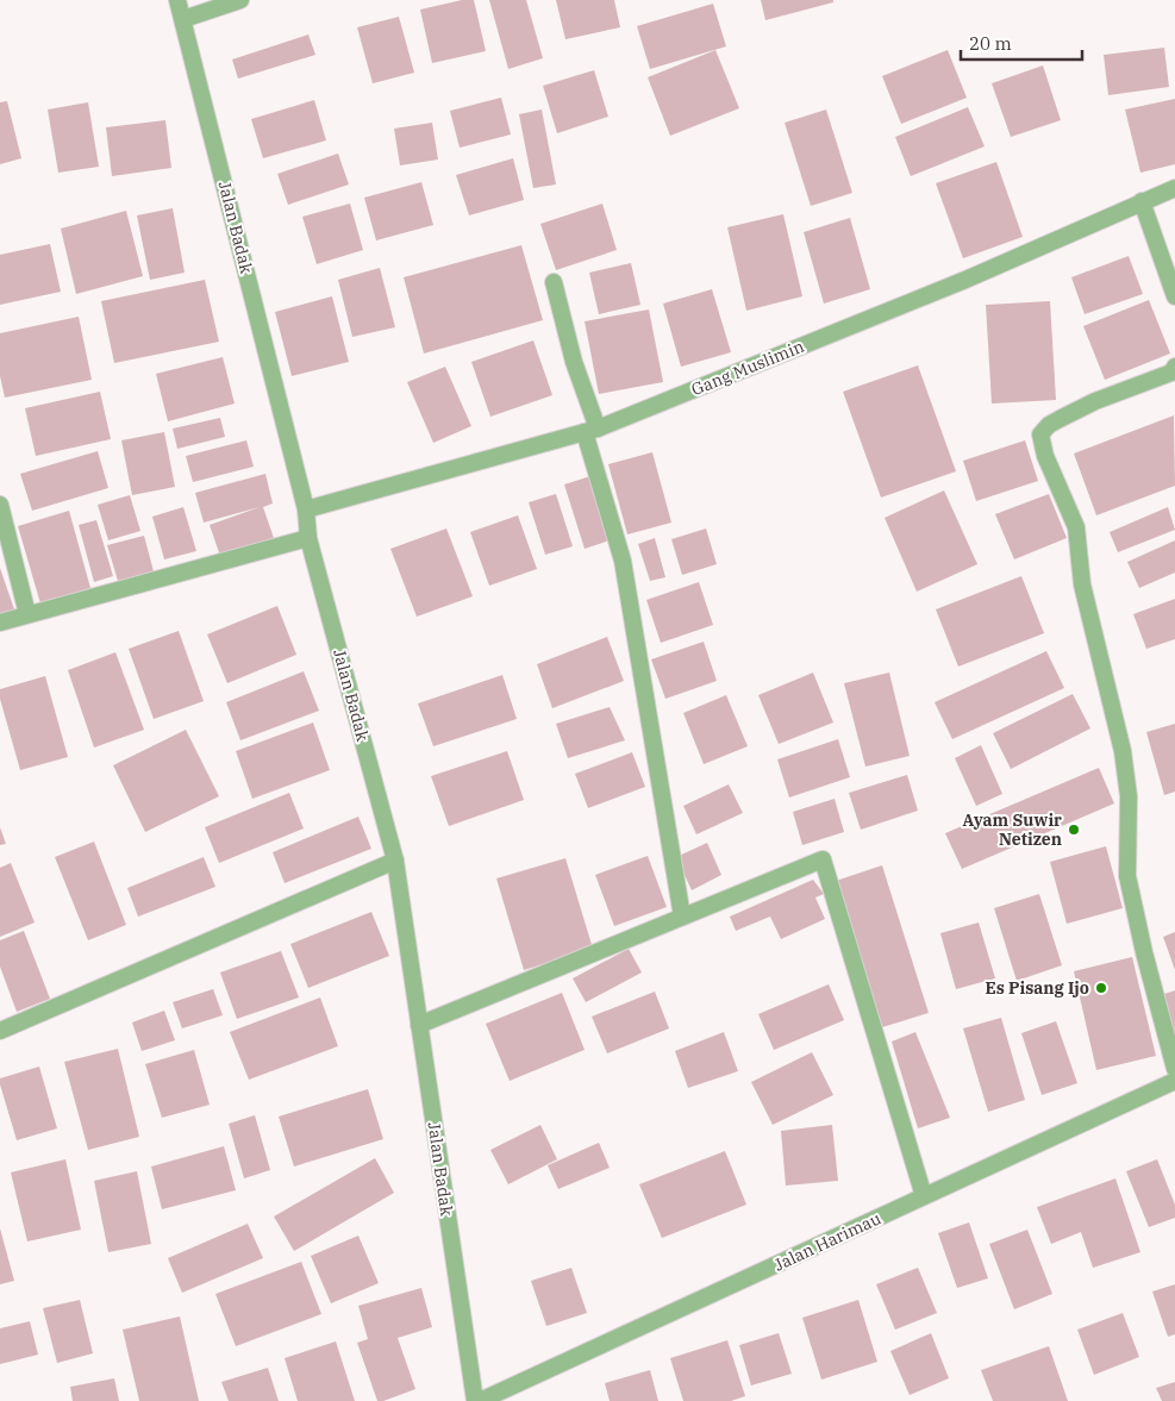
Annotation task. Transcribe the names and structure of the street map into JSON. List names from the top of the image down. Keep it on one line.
{"streets":{"street":["Jalan Badak","Gang Muslimin","Jalan Harimau"]},"crossings":[["Jalan Badak","Gang Muslimin"]],"places":["Ayam Suwir Netizen","Es Pisang Ijo"],"scale_bar":"20 m"}
